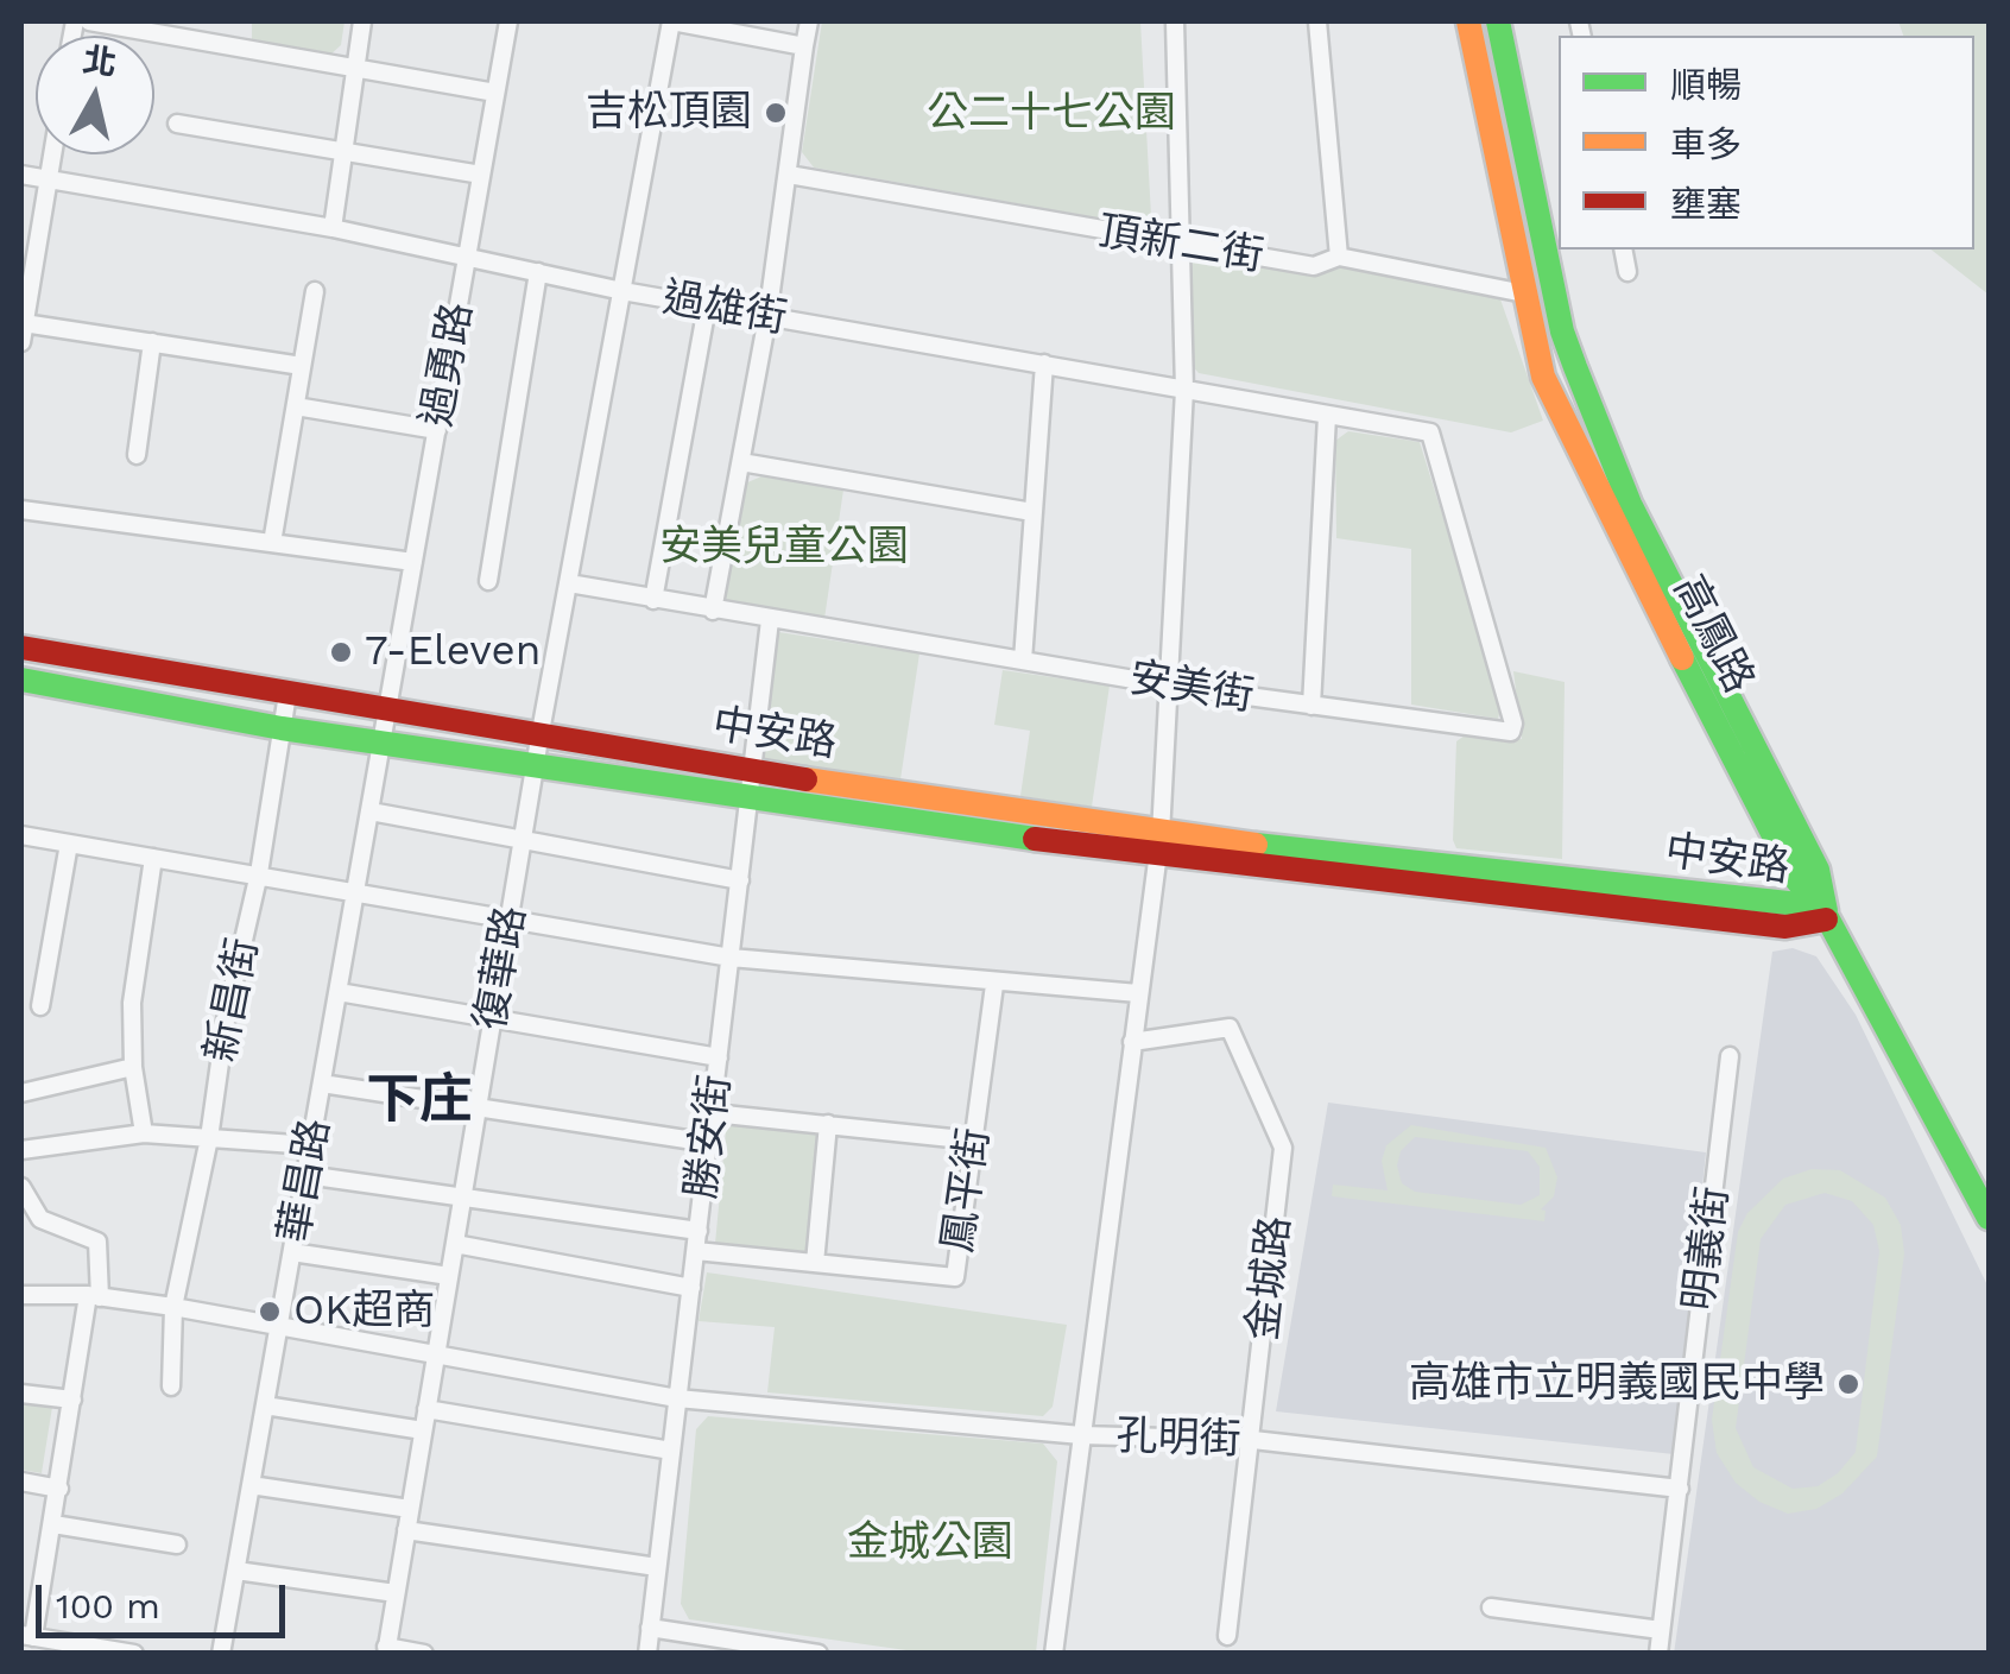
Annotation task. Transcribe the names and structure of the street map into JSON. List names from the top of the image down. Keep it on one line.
{"streets":{"street":["頂新二街","過雄街","過勇路","高鳳路","安美街","中安路","復華路","新昌街","勝安街","華昌路","鳳平街","明義街","金城路","孔明街"]},"crossings":[["頂新二街","高鳳路"],["過雄街","過勇路"],["過雄街","安美街"],["過雄街","復華路"],["過勇路","中安路"],["過勇路","華昌路"],["高鳳路","中安路"],["安美街","復華路"],["安美街","勝安街"],["中安路","復華路"],["中安路","新昌街"],["中安路","勝安街"],["中安路","華昌路"],["復華路","孔明街"],["勝安街","鳳平街"],["勝安街","孔明街"],["華昌路","孔明街"],["明義街","孔明街"],["金城路","孔明街"]],"districts":["下庄"],"parks":["公二十七公園","安美兒童公園","金城公園"],"places":["吉松頂園","7-Eleven","OK超商","高雄市立明義國民中學"],"legend":["順暢","車多","壅塞"],"scale_bar":"100 m","north":"top"}
